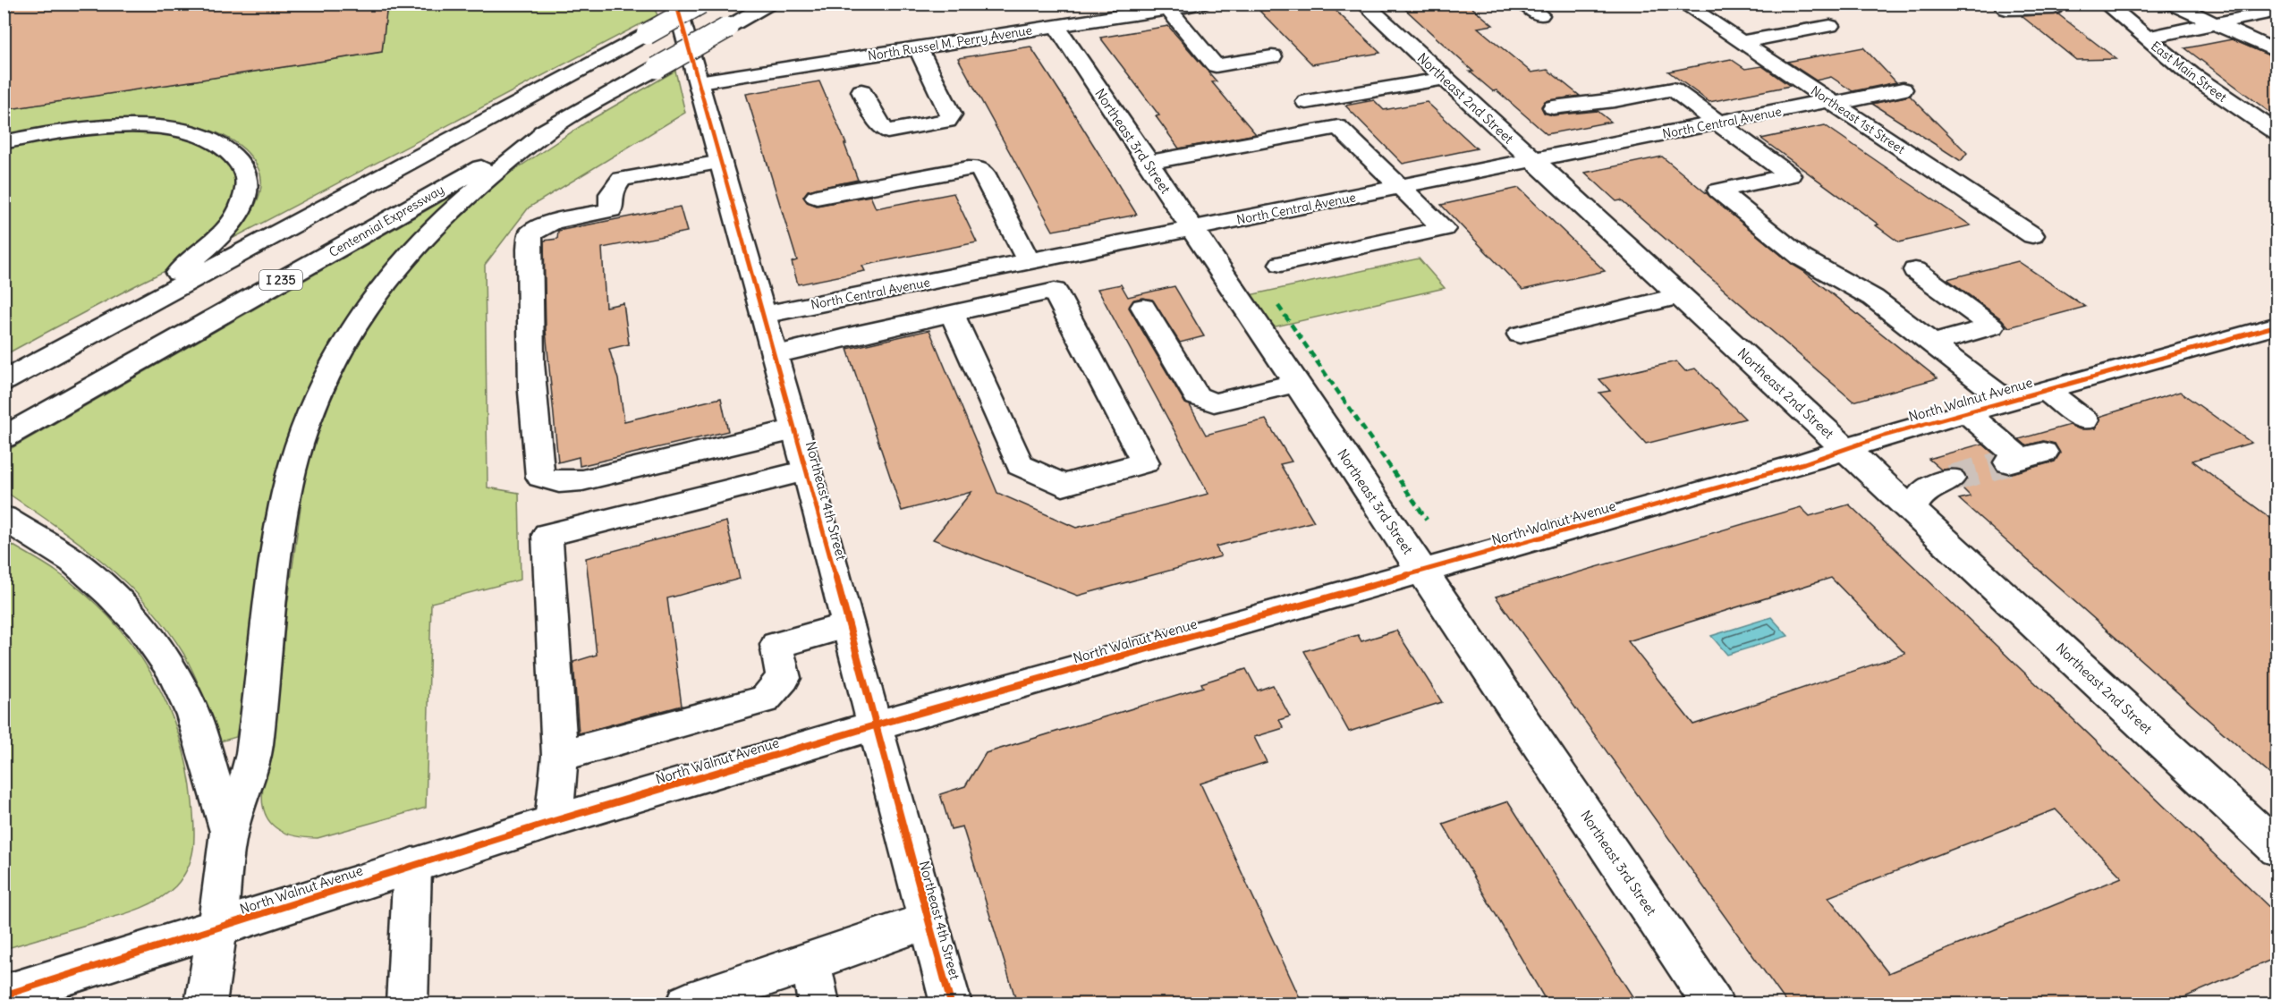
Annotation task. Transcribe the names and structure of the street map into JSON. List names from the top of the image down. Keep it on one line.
{"streets":{"main road":["North Russel M. Perry Avenue","East Main Street","Northeast 2nd Street","Northeast 1st Street","North Central Avenue","Northeast 3rd Street","Centennial Expressway","I 235","North Walnut Avenue","Northeast 4th Street"]},"crossings":[["North Russel M. Perry Avenue","Northeast 3rd Street"],["North Russel M. Perry Avenue","Northeast 4th Street"],["Northeast 2nd Street","North Central Avenue"],["Northeast 2nd Street","North Walnut Avenue"],["Northeast 1st Street","North Central Avenue"],["North Central Avenue","Northeast 3rd Street"],["North Central Avenue","Northeast 4th Street"],["Northeast 3rd Street","North Walnut Avenue"],["North Walnut Avenue","Northeast 4th Street"]]}
